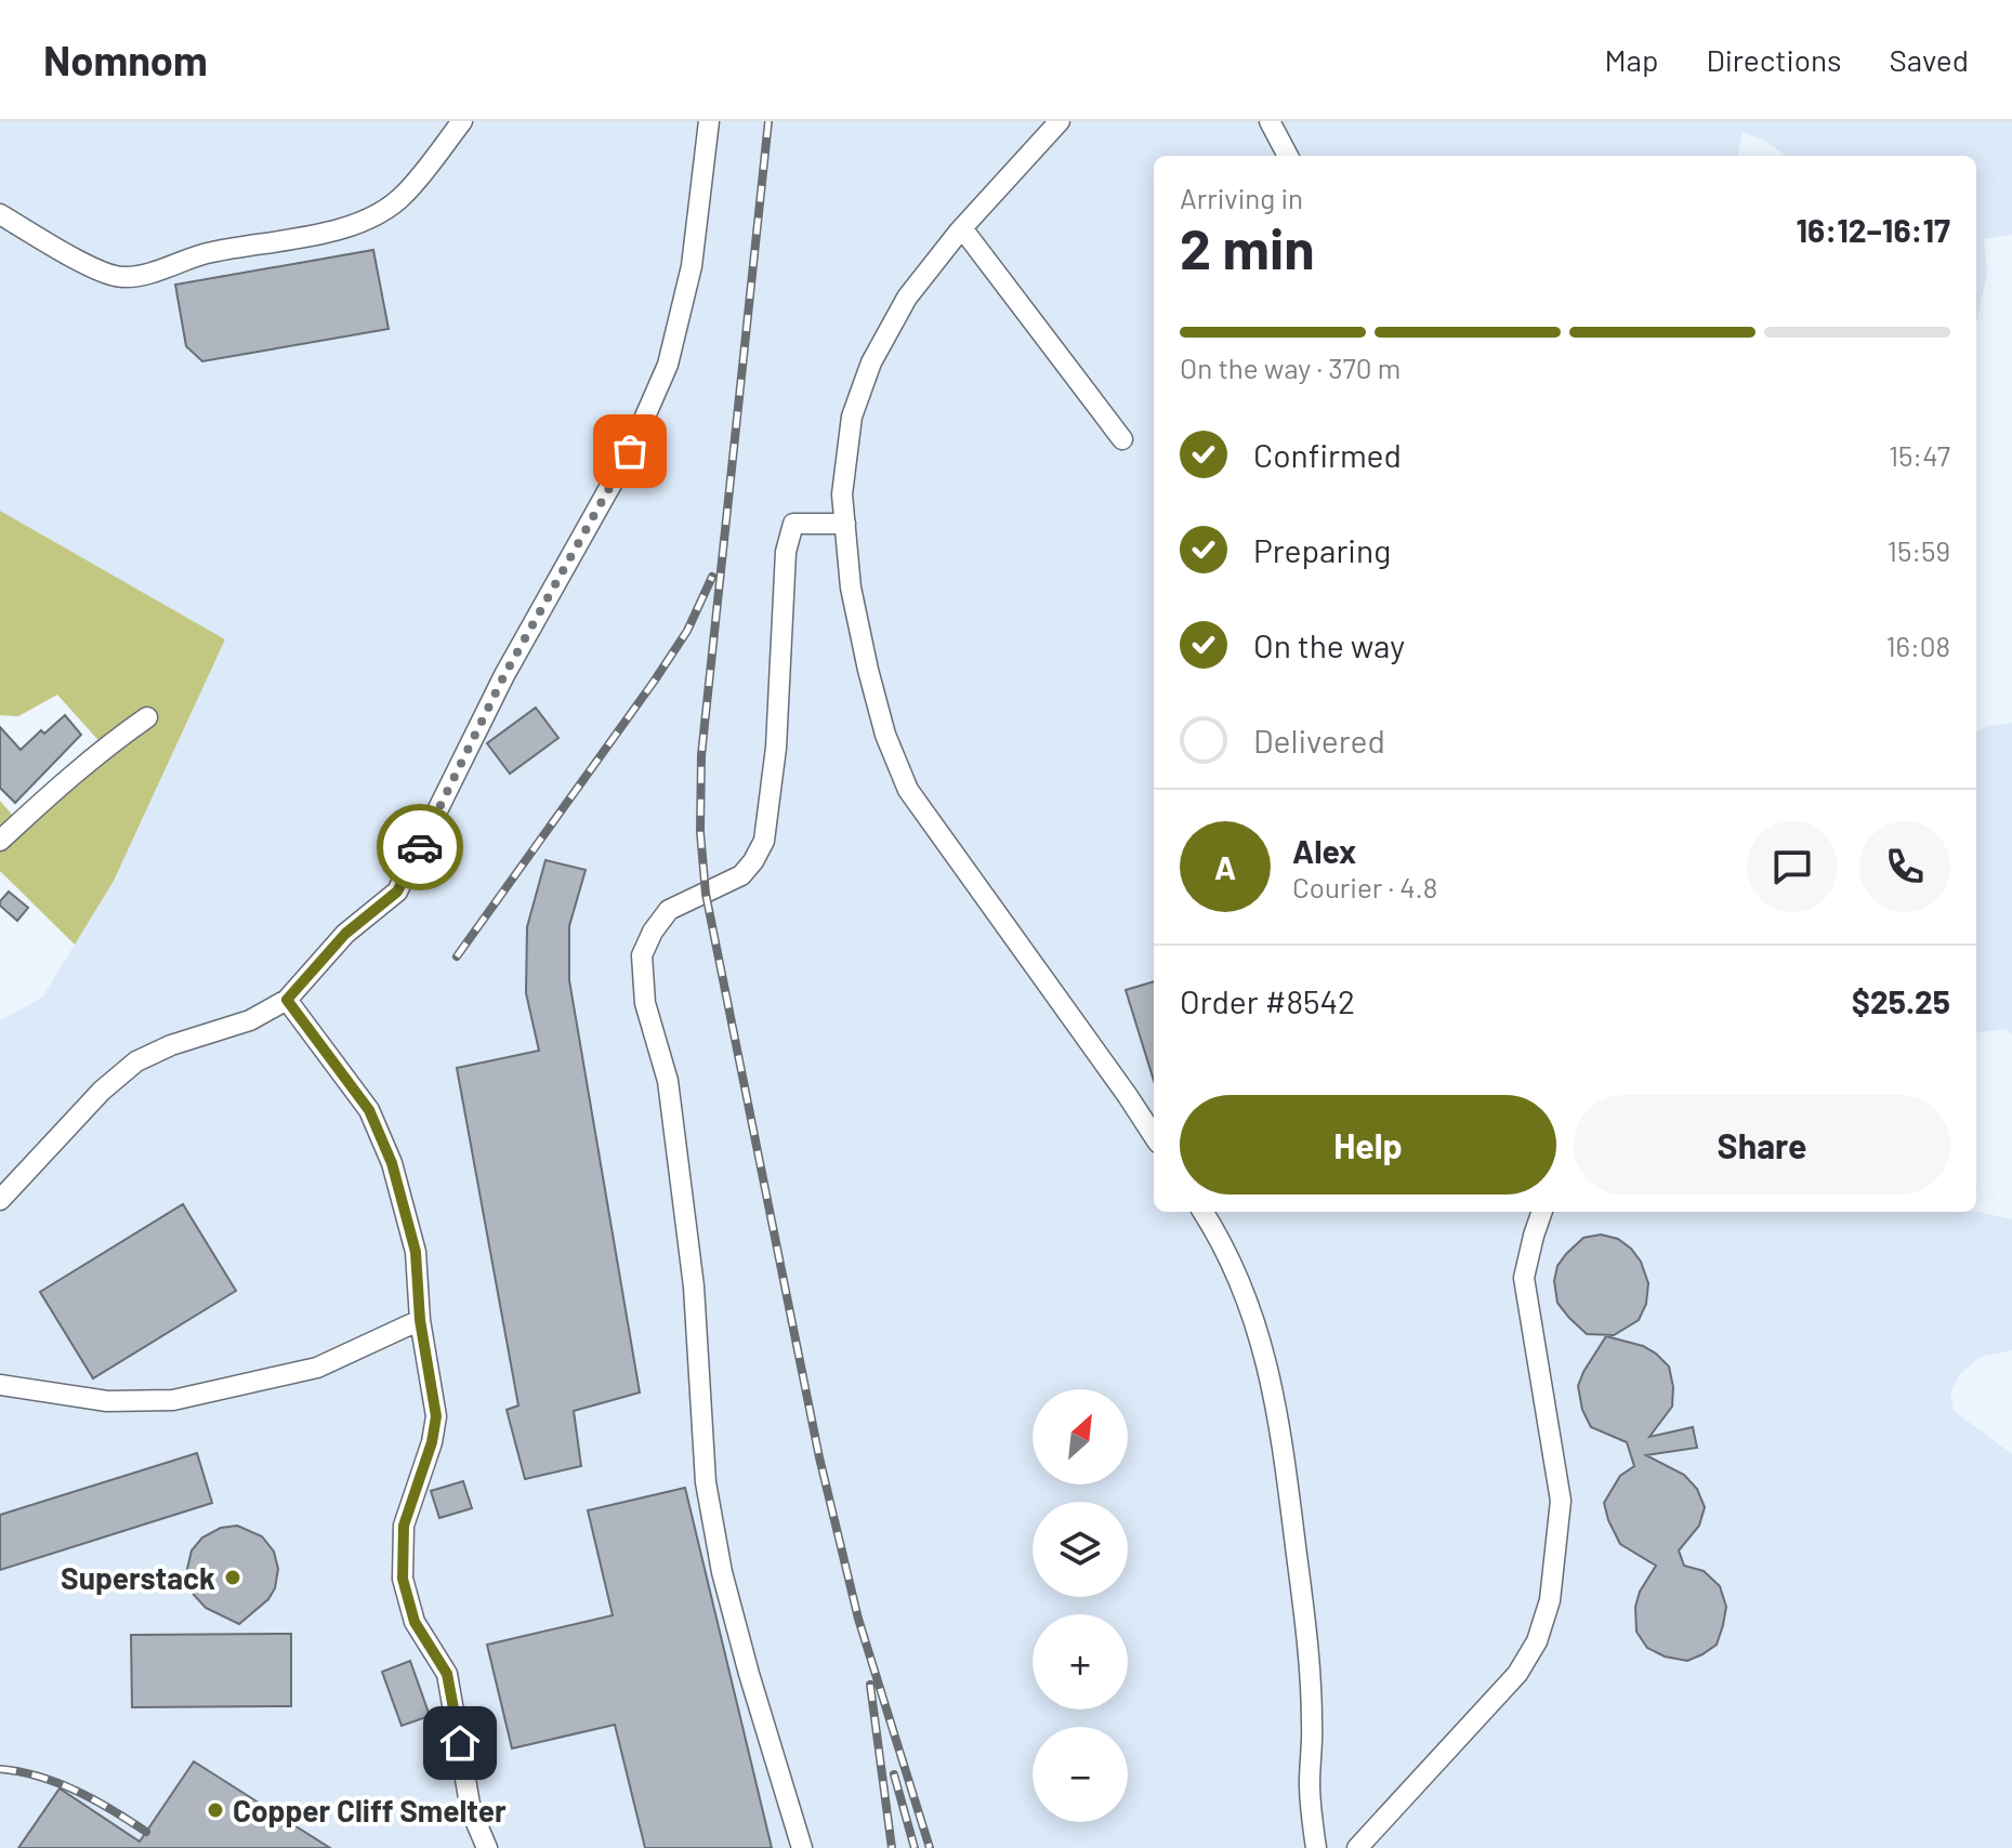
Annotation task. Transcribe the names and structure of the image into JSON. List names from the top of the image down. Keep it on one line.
{"places":["Superstack","Copper Cliff Smelter"],"north":"top right","page":{"header":"Nomnom","nav":["Map","Directions","Saved"],"heading":["2 min","Arriving in","16:12–16:17"],"panel":["Alex","Courier · 4.8","Order #8542","$25.25"],"bar":"On the way · 370 m","list":[["Confirmed","15:47"],["Preparing","15:59"],["On the way","16:08"],"Delivered"],"round":"A","buttons":["Help","Share"],"map_buttons":["+","−"]}}
